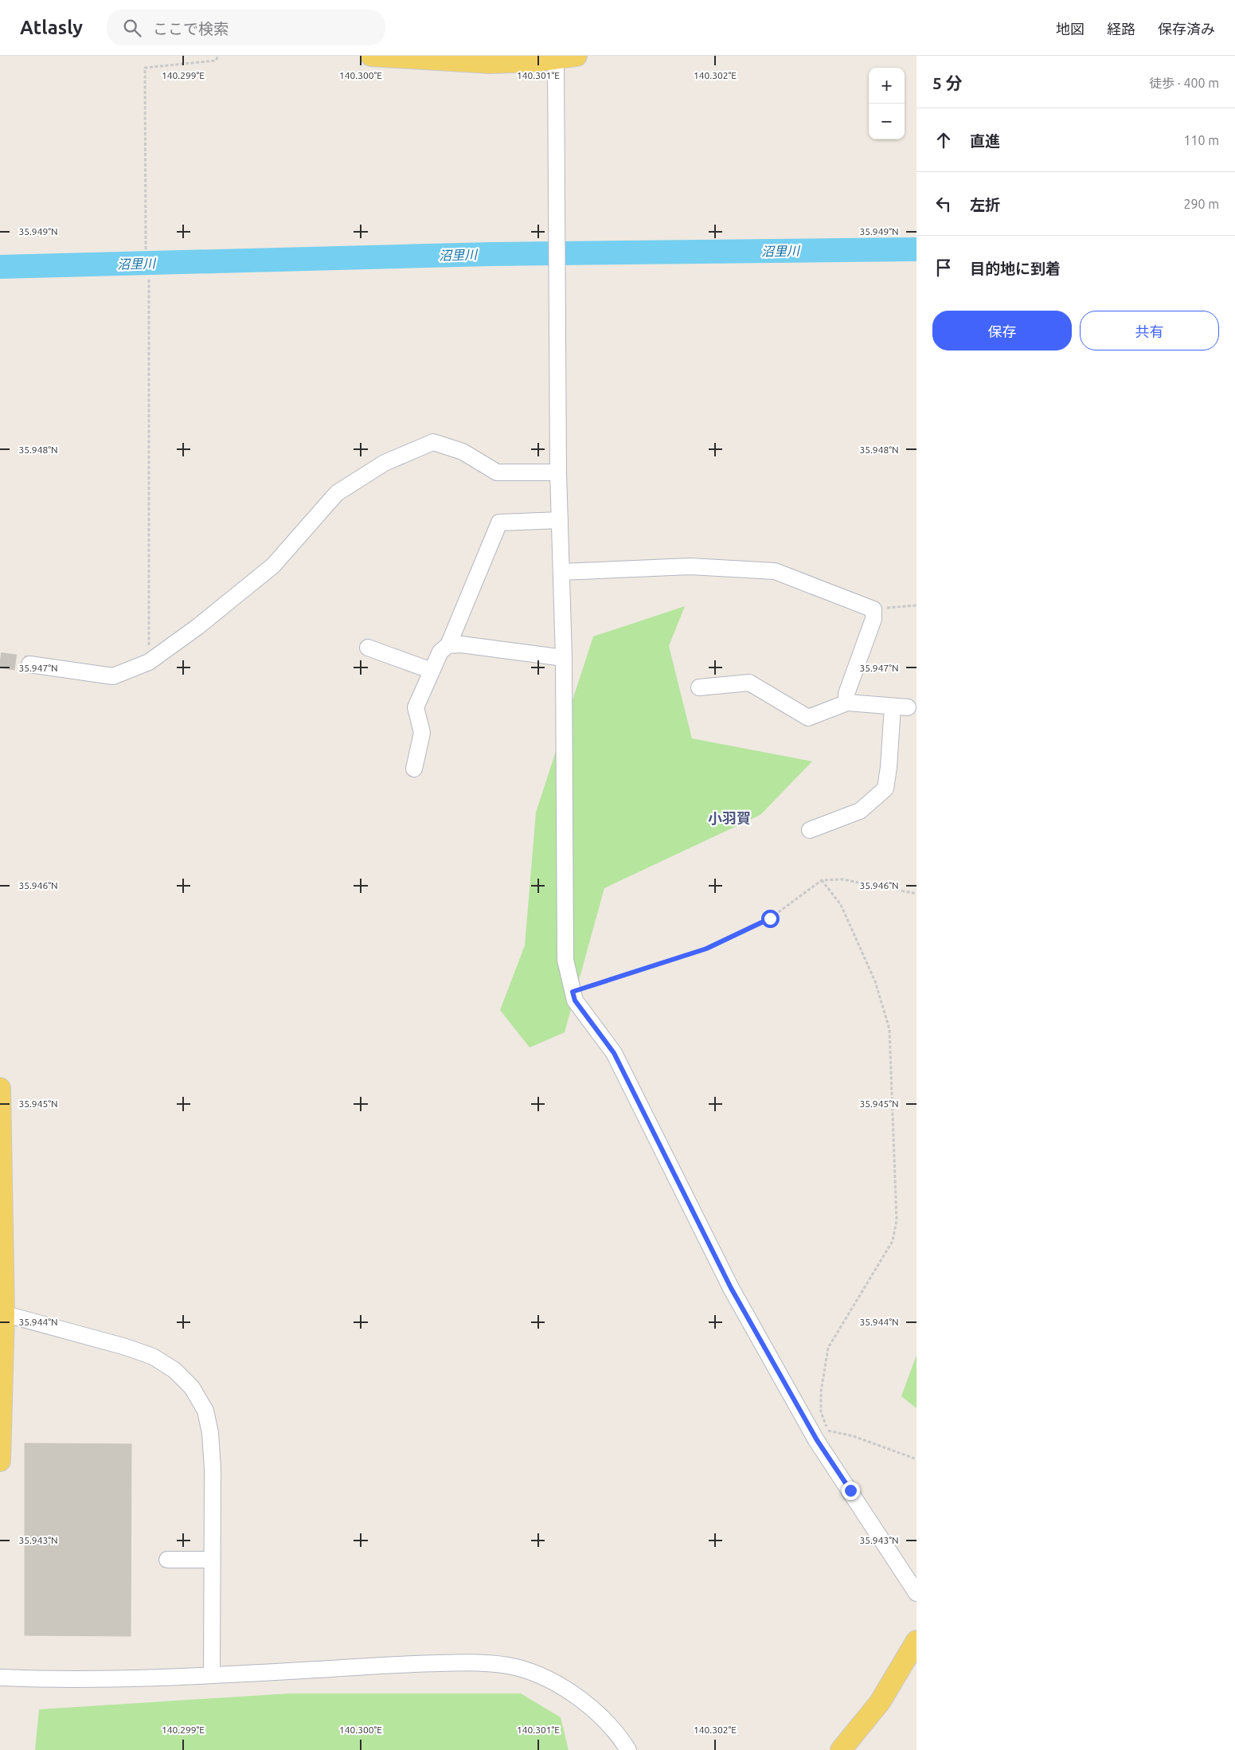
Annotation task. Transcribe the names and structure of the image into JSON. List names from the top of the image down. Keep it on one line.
{"districts":["小羽賀"],"water":["沼里川"],"page":{"header":"Atlasly","search":"ここで検索","nav":["地図","経路","保存済み"],"heading":["5 分","徒歩 · 400 m"],"map_buttons":["+","−"],"list":[["直進","110 m"],["左折","290 m"],"目的地に到着"],"buttons":["保存","共有"]},"coordinates":["140.299°E","140.300°E","140.301°E","140.302°E","35.949°N","35.948°N","35.947°N","35.946°N","35.945°N","35.944°N","35.943°N"]}
